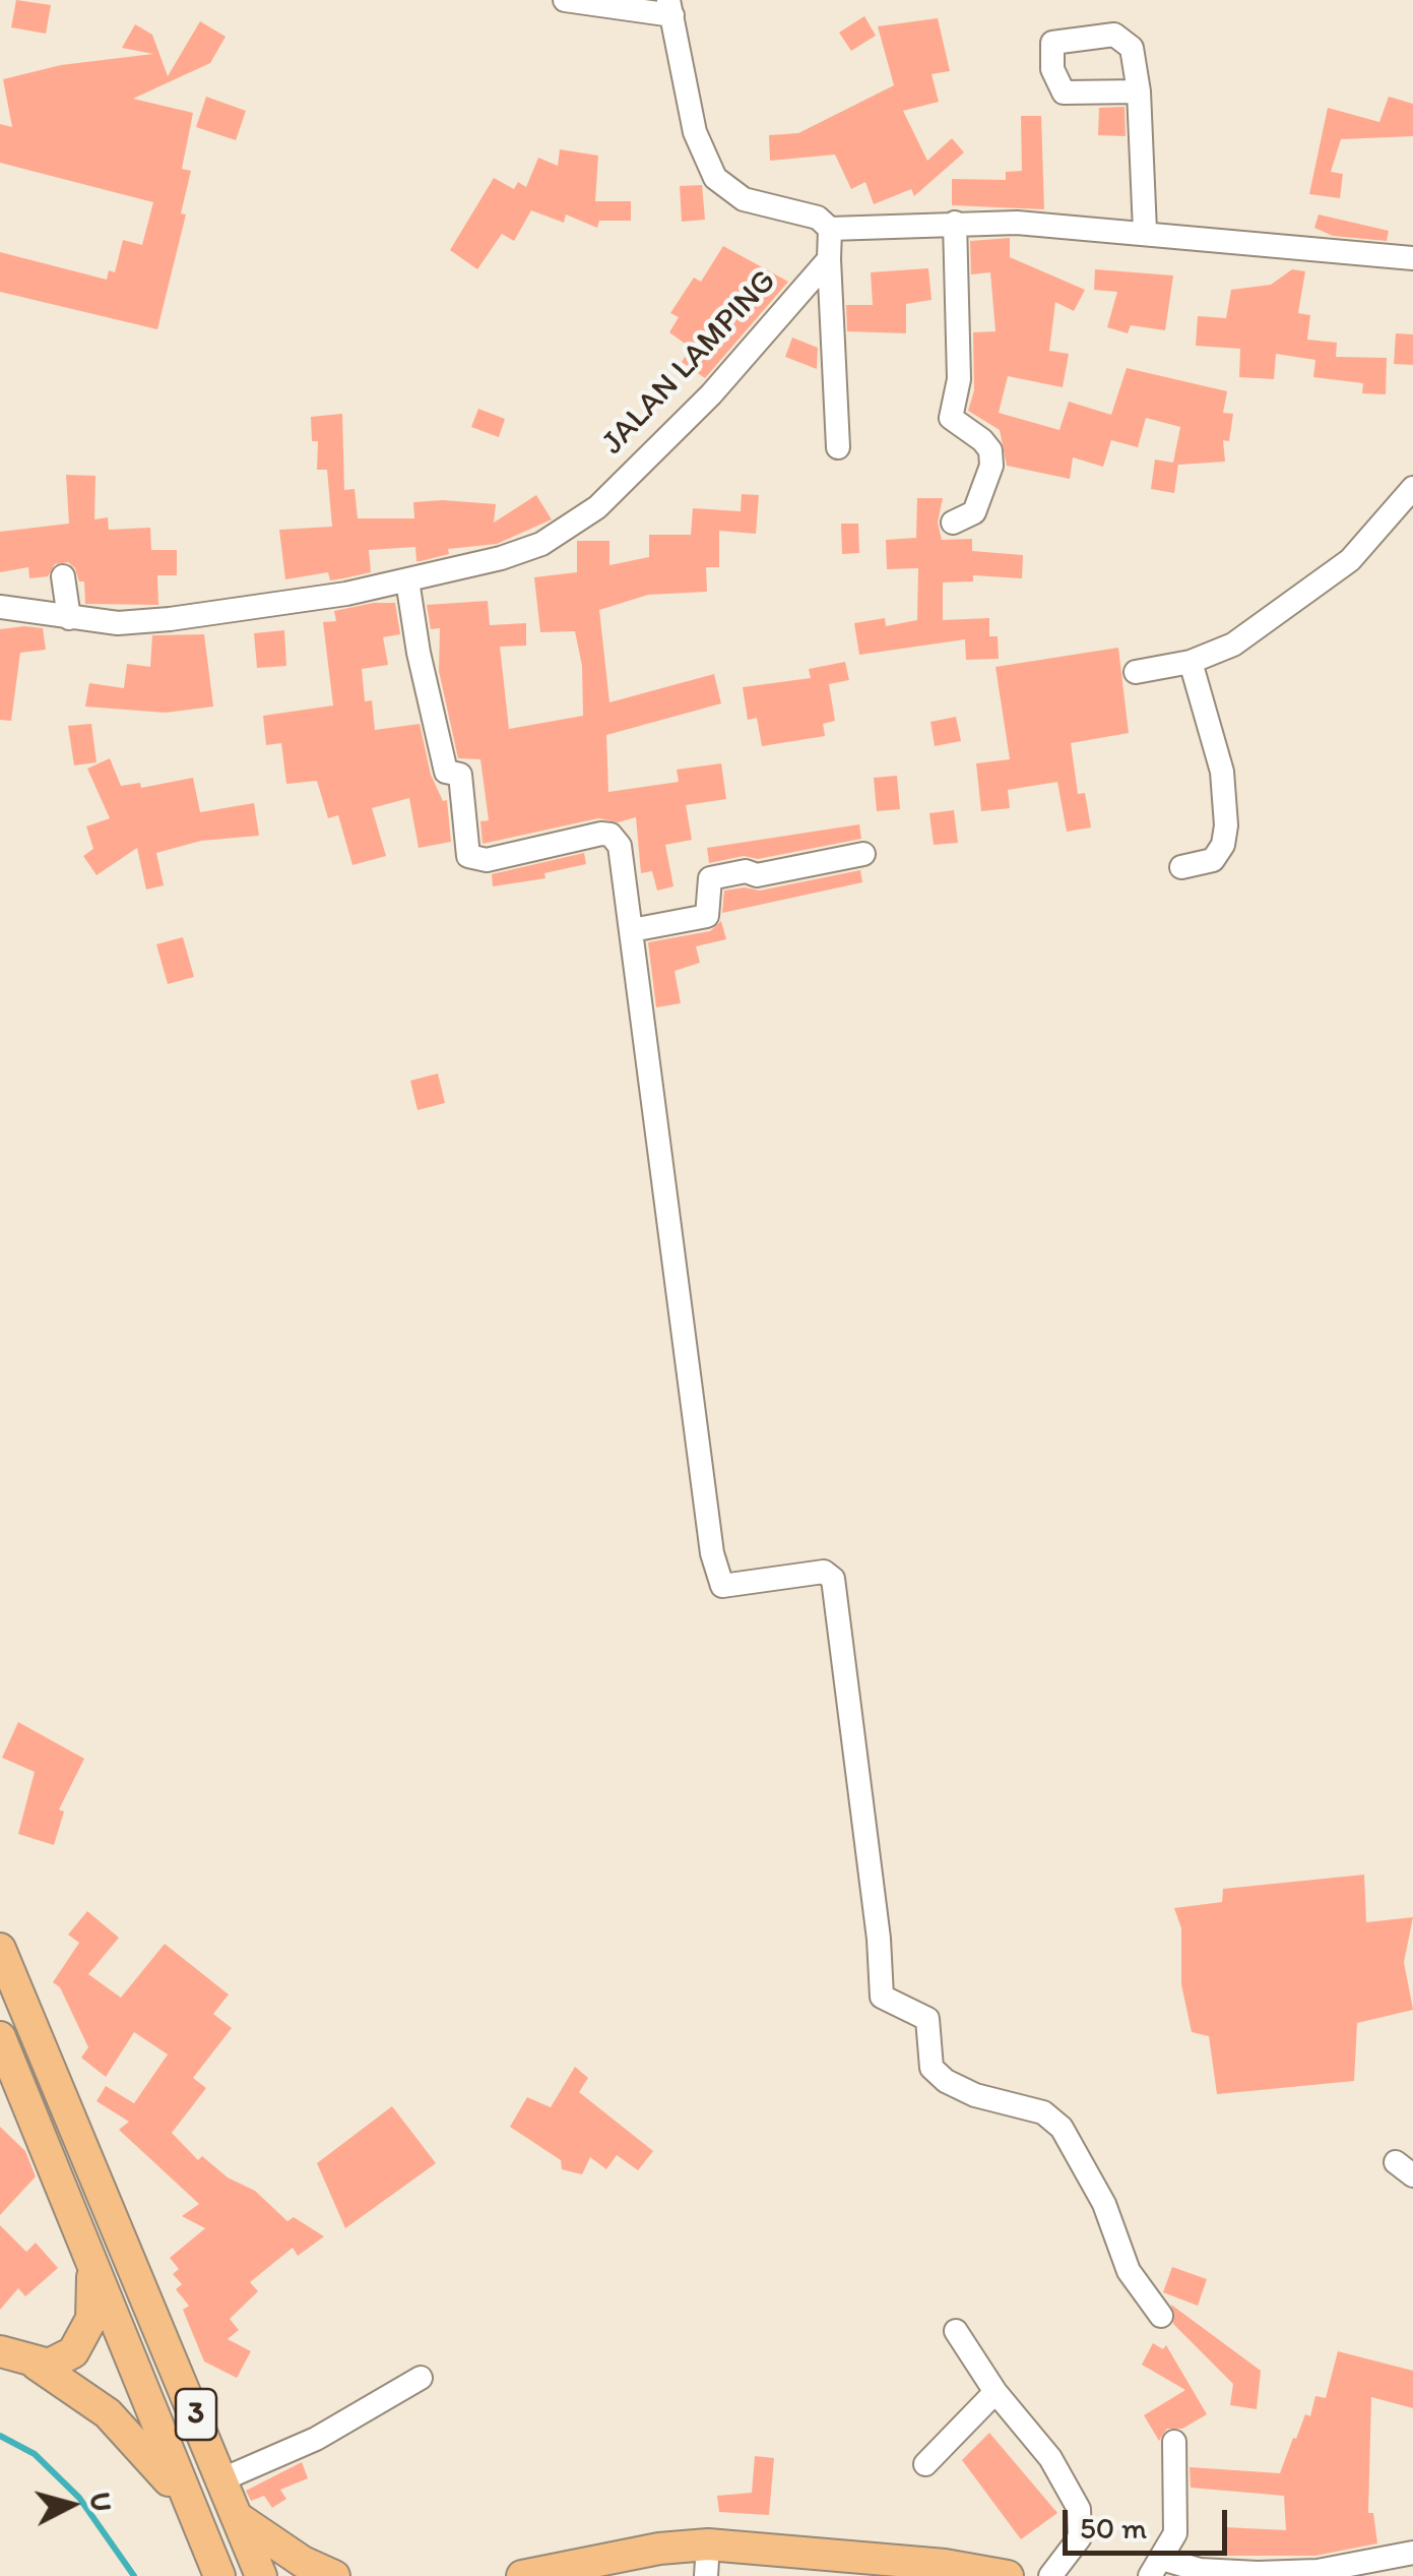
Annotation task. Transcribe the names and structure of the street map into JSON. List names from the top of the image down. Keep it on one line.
{"streets":{"main road":["3"],"street":["JALAN LAMPING"]},"scale_bar":"50 m","north":"right"}
